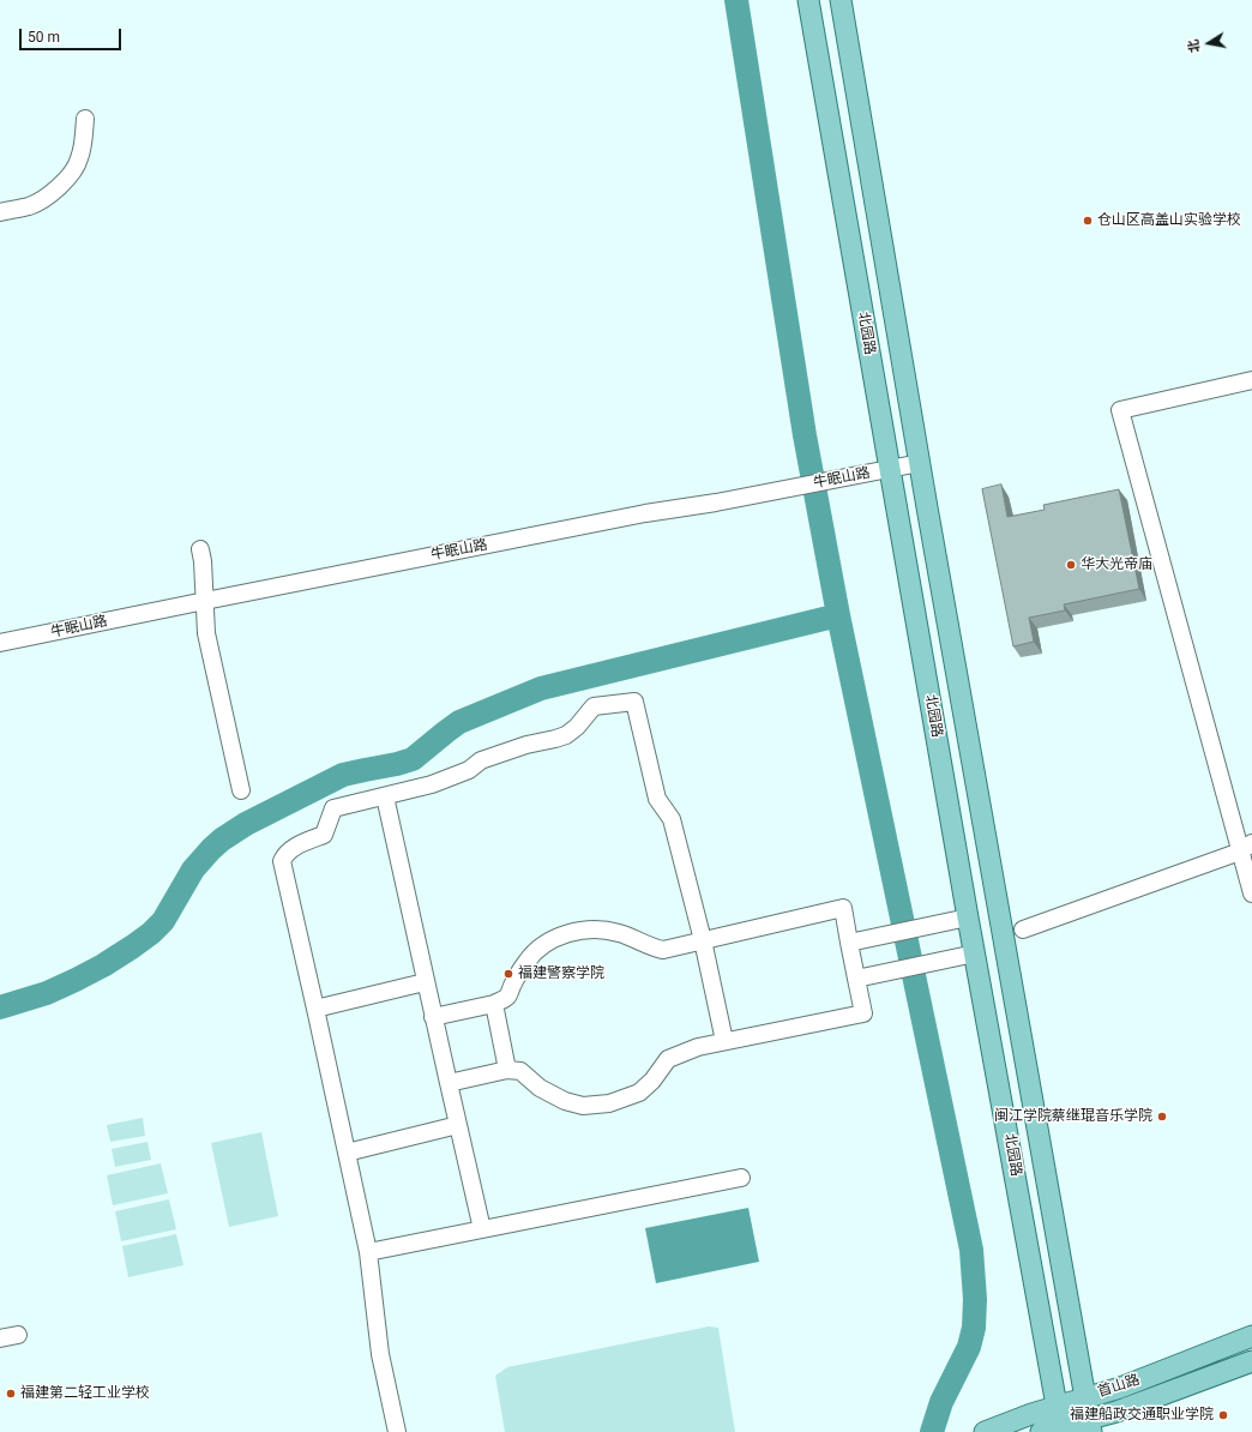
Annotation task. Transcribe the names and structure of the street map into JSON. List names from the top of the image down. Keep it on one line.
{"streets":{"main road":["北园路","首山路"],"street":["牛眠山路"]},"crossings":[["北园路","牛眠山路"],["北园路","首山路"]],"places":["仓山区高盖山实验学校","华大光帝庙","福建警察学院","闽江学院蔡继琨音乐学院","福建第二轻工业学校","福建船政交通职业学院"],"scale_bar":"50 m","north":"left"}
